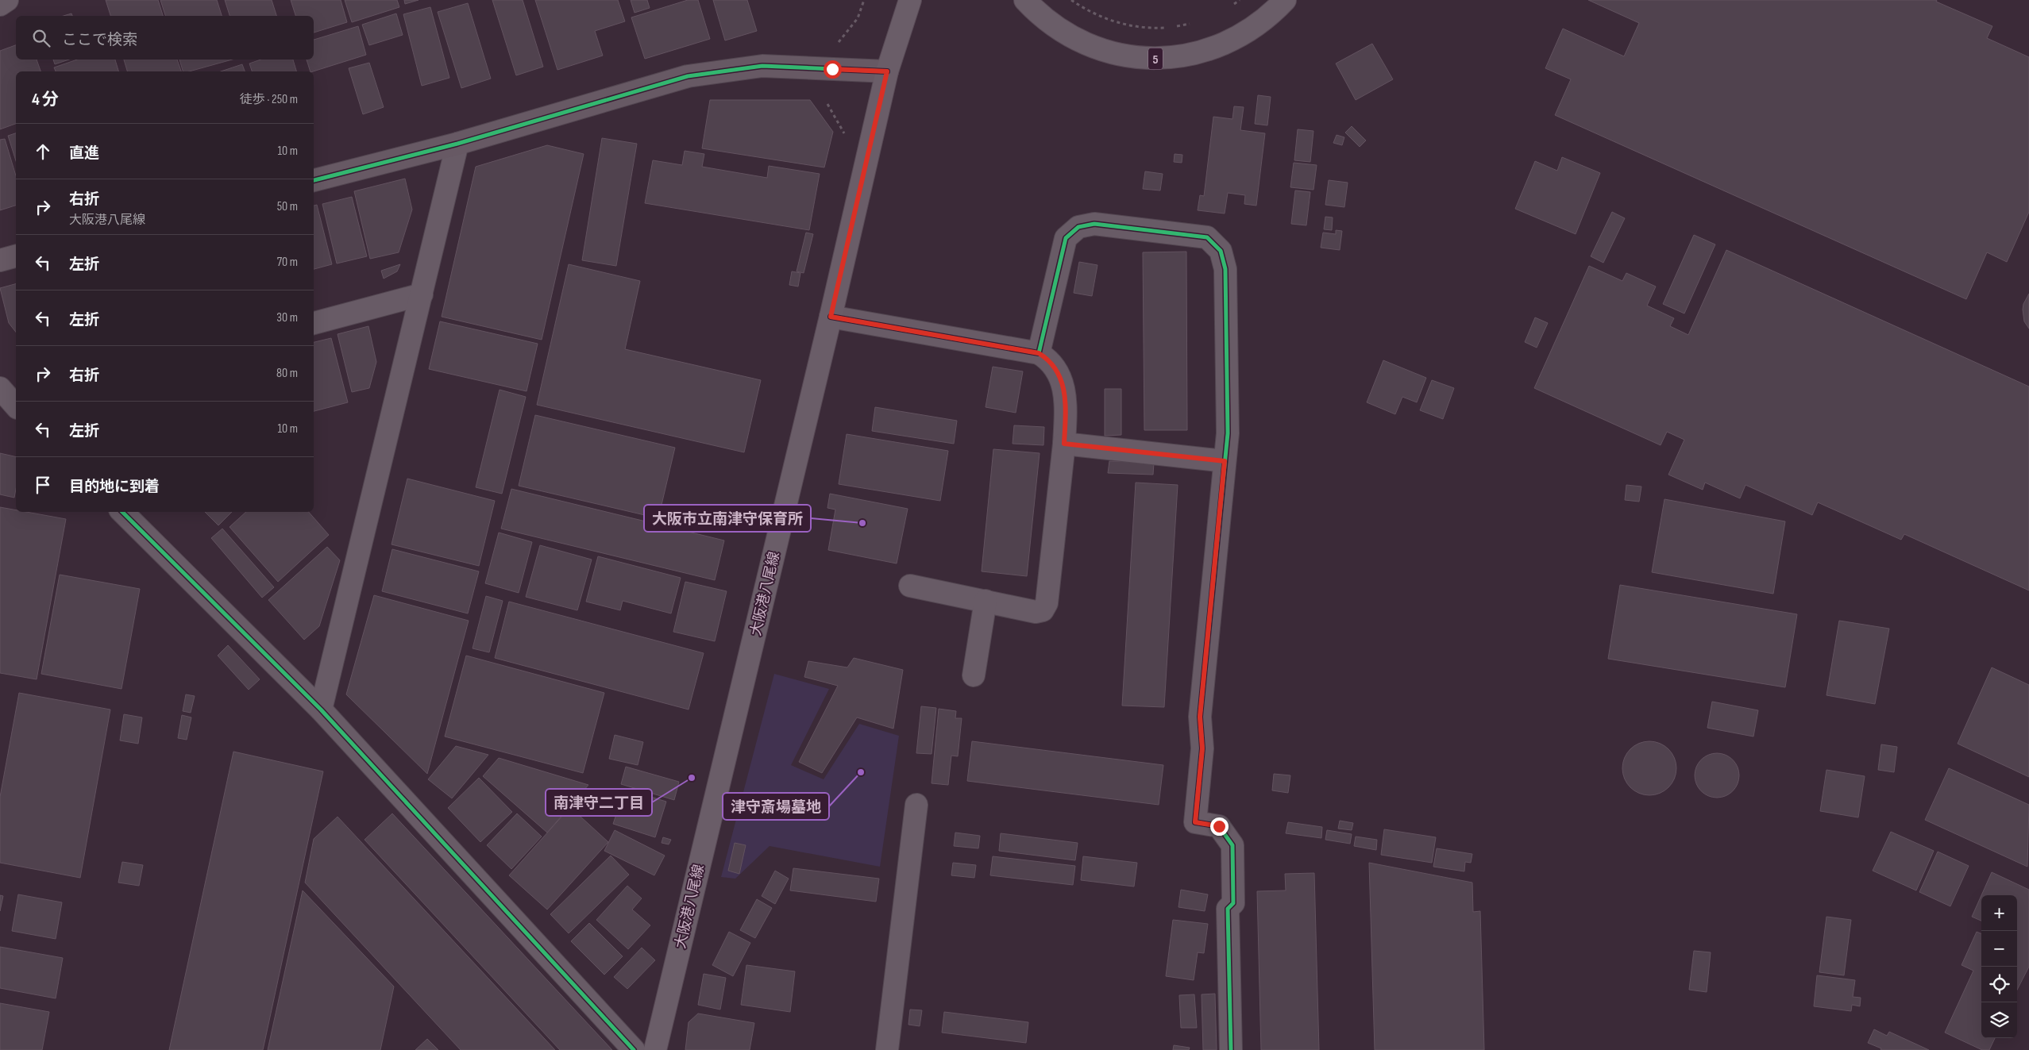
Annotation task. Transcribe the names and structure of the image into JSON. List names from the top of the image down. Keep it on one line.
{"streets":{"main road":["5","大阪港八尾線"]},"places":["大阪市立南津守保育所","津守斎場墓地","南津守二丁目"],"page":{"search":"ここで検索","heading":["4 分","徒歩 · 250 m"],"list":[["直進","10 m"],["右折","大阪港八尾線","50 m"],["左折","70 m"],["左折","30 m"],["右折","80 m"],["左折","10 m"],"目的地に到着"],"map_buttons":["+","−"]}}
